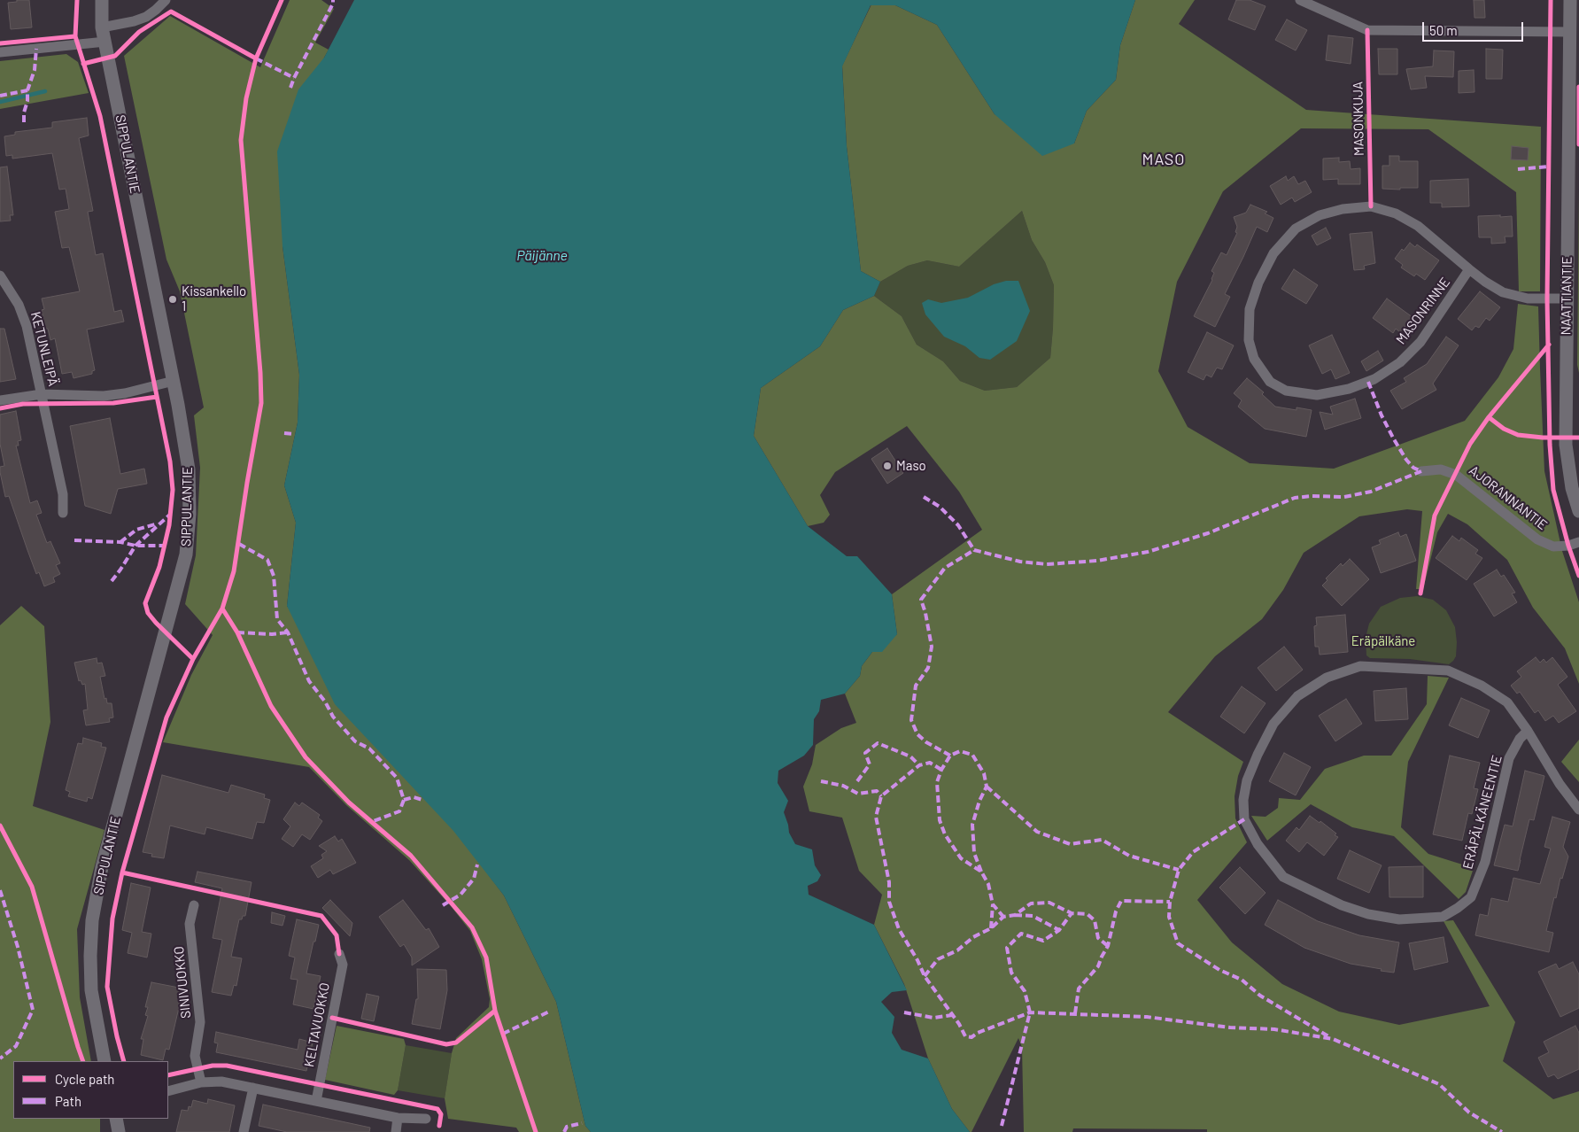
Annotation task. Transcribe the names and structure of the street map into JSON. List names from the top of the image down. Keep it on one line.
{"streets":{"street":["SIPPULANTIE","NAATTIANTIE","MASONRINNE","KETUNLEIPÄ","AJORANNANTIE","ERÄPÄLKÄNEENTIE","SINIVUOKKO","KELTAVUOKKO"],"cycle path":["MASONKUJA"]},"crossings":[["NAATTIANTIE","MASONRINNE"]],"districts":["MASO"],"water":["Päijänne"],"parks":["Eräpälkäne"],"places":["Kissankello 1","Maso"],"legend":["Cycle path","Path"],"scale_bar":"50 m"}
